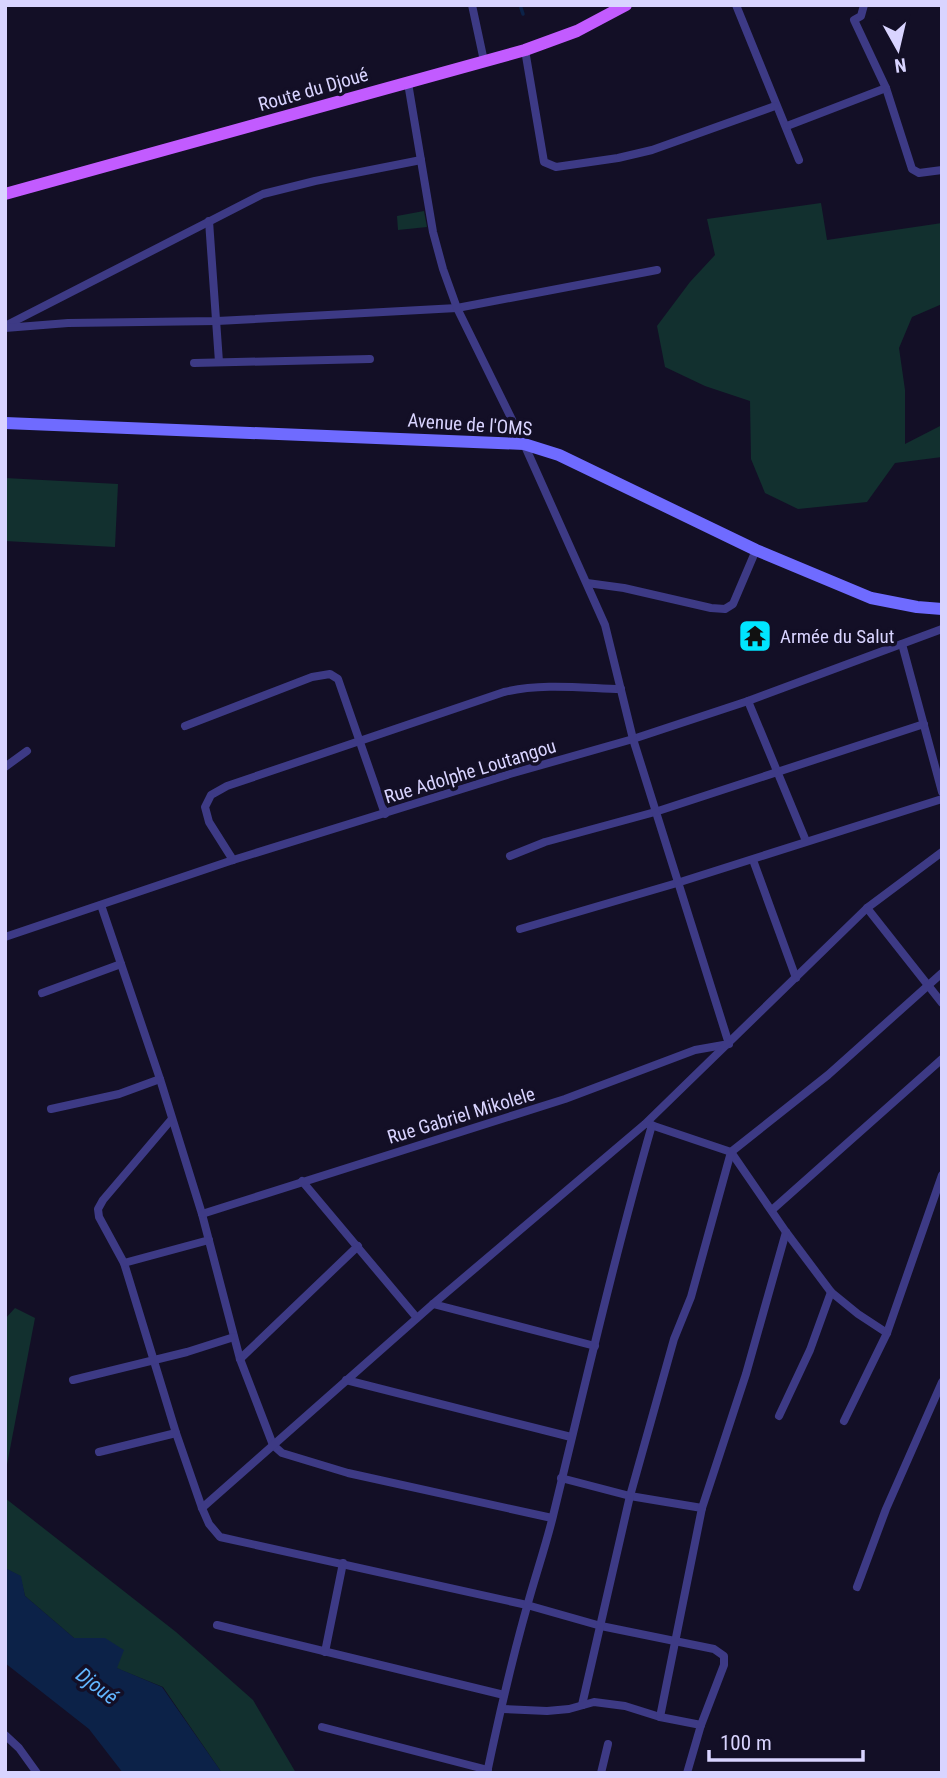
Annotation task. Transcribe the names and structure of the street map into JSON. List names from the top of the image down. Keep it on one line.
{"streets":{"main road":["Route du Djoué"],"street":["Avenue de l'OMS","Rue Adolphe Loutangou","Rue Gabriel Mikolele"]},"water":["Djoué"],"places":{"temple":["Armée du Salut"]},"scale_bar":"100 m","north":"bottom"}
